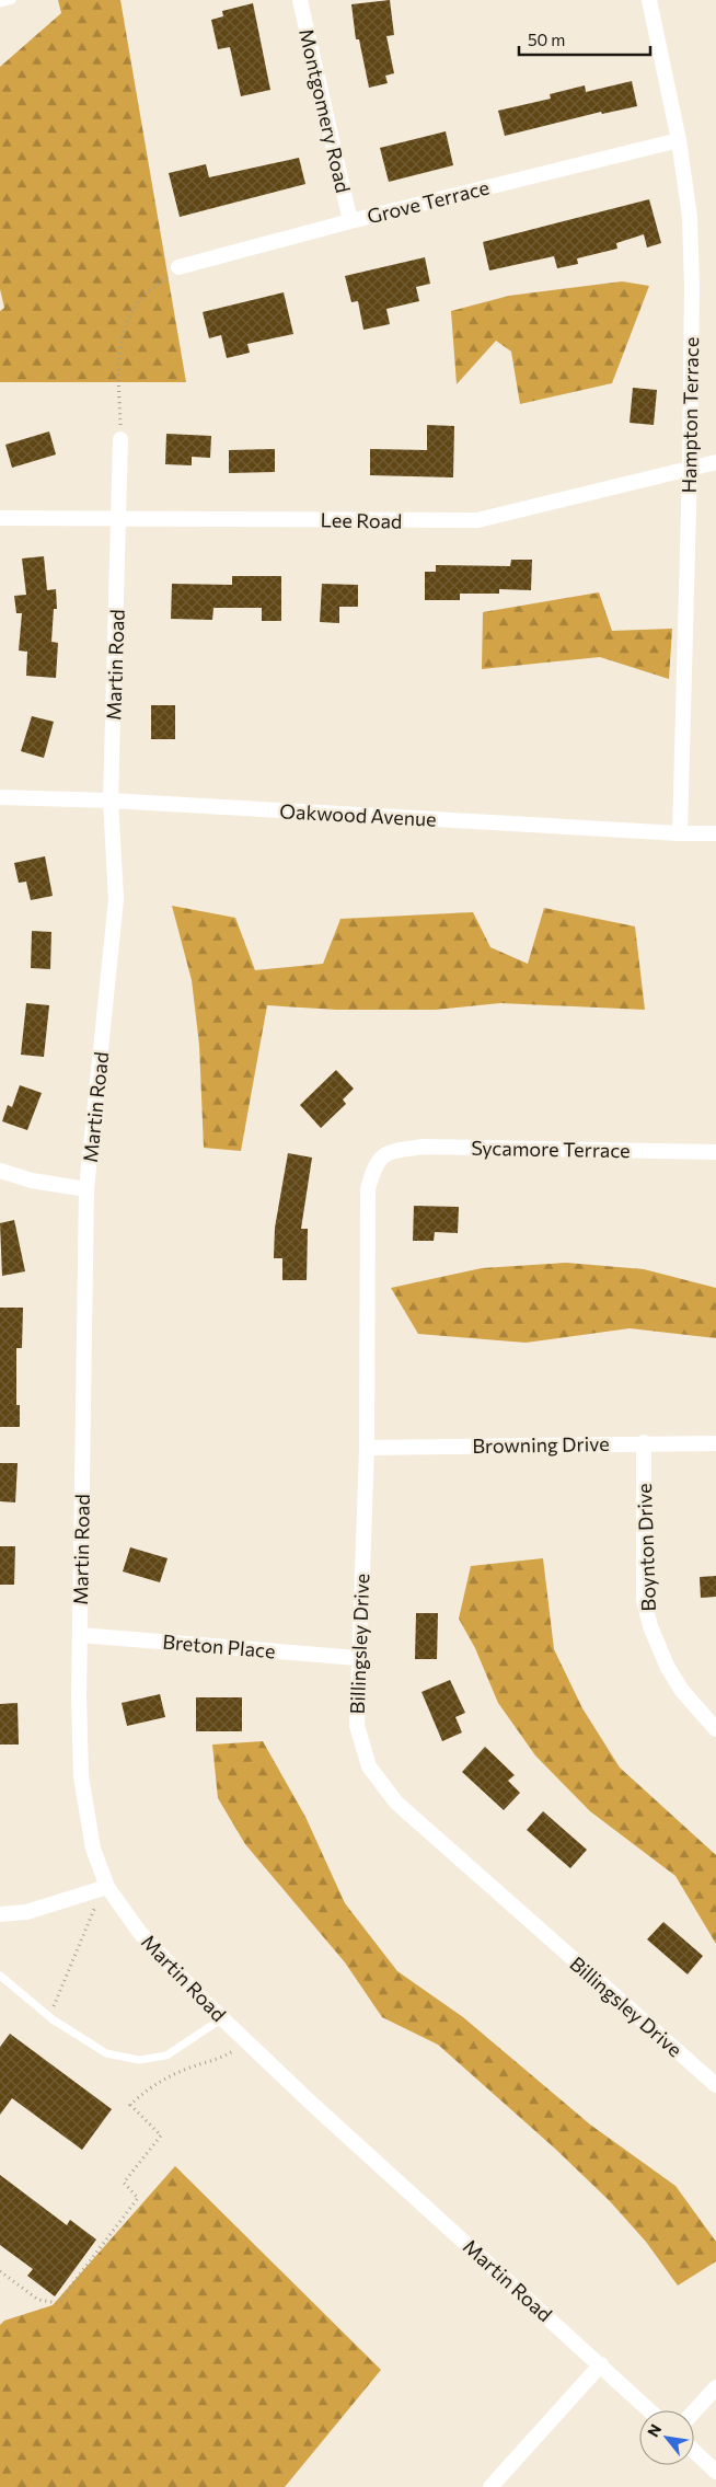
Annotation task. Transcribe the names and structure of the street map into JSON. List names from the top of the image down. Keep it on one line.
{"streets":{"street":["Montgomery Road","Grove Terrace","Hampton Terrace","Lee Road","Martin Road","Oakwood Avenue","Sycamore Terrace","Browning Drive","Boynton Drive","Billingsley Drive","Breton Place"]},"crossings":[["Montgomery Road","Grove Terrace"],["Grove Terrace","Hampton Terrace"],["Hampton Terrace","Lee Road"],["Hampton Terrace","Oakwood Avenue"],["Lee Road","Martin Road"],["Martin Road","Oakwood Avenue"],["Martin Road","Breton Place"],["Sycamore Terrace","Billingsley Drive"],["Browning Drive","Boynton Drive"],["Browning Drive","Billingsley Drive"],["Billingsley Drive","Breton Place"]],"scale_bar":"50 m","north":"top left"}
